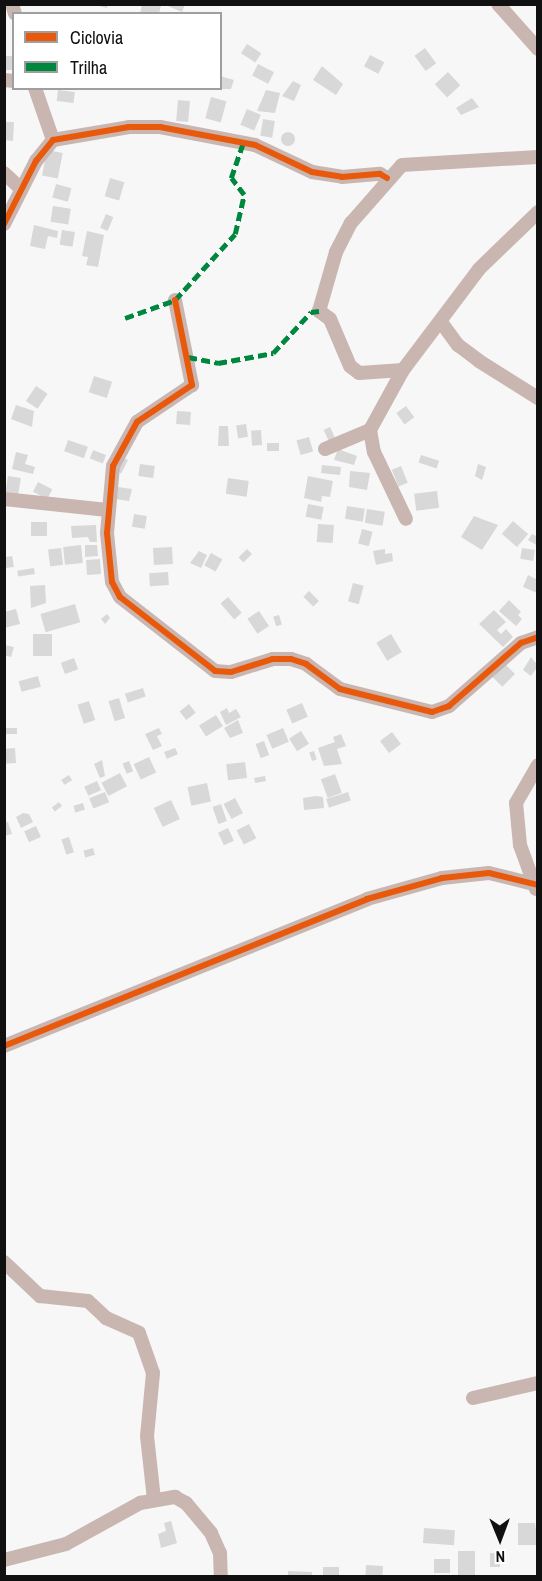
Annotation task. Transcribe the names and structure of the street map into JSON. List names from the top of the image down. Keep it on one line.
{"legend":["Ciclovia","Trilha"],"north":"bottom"}
